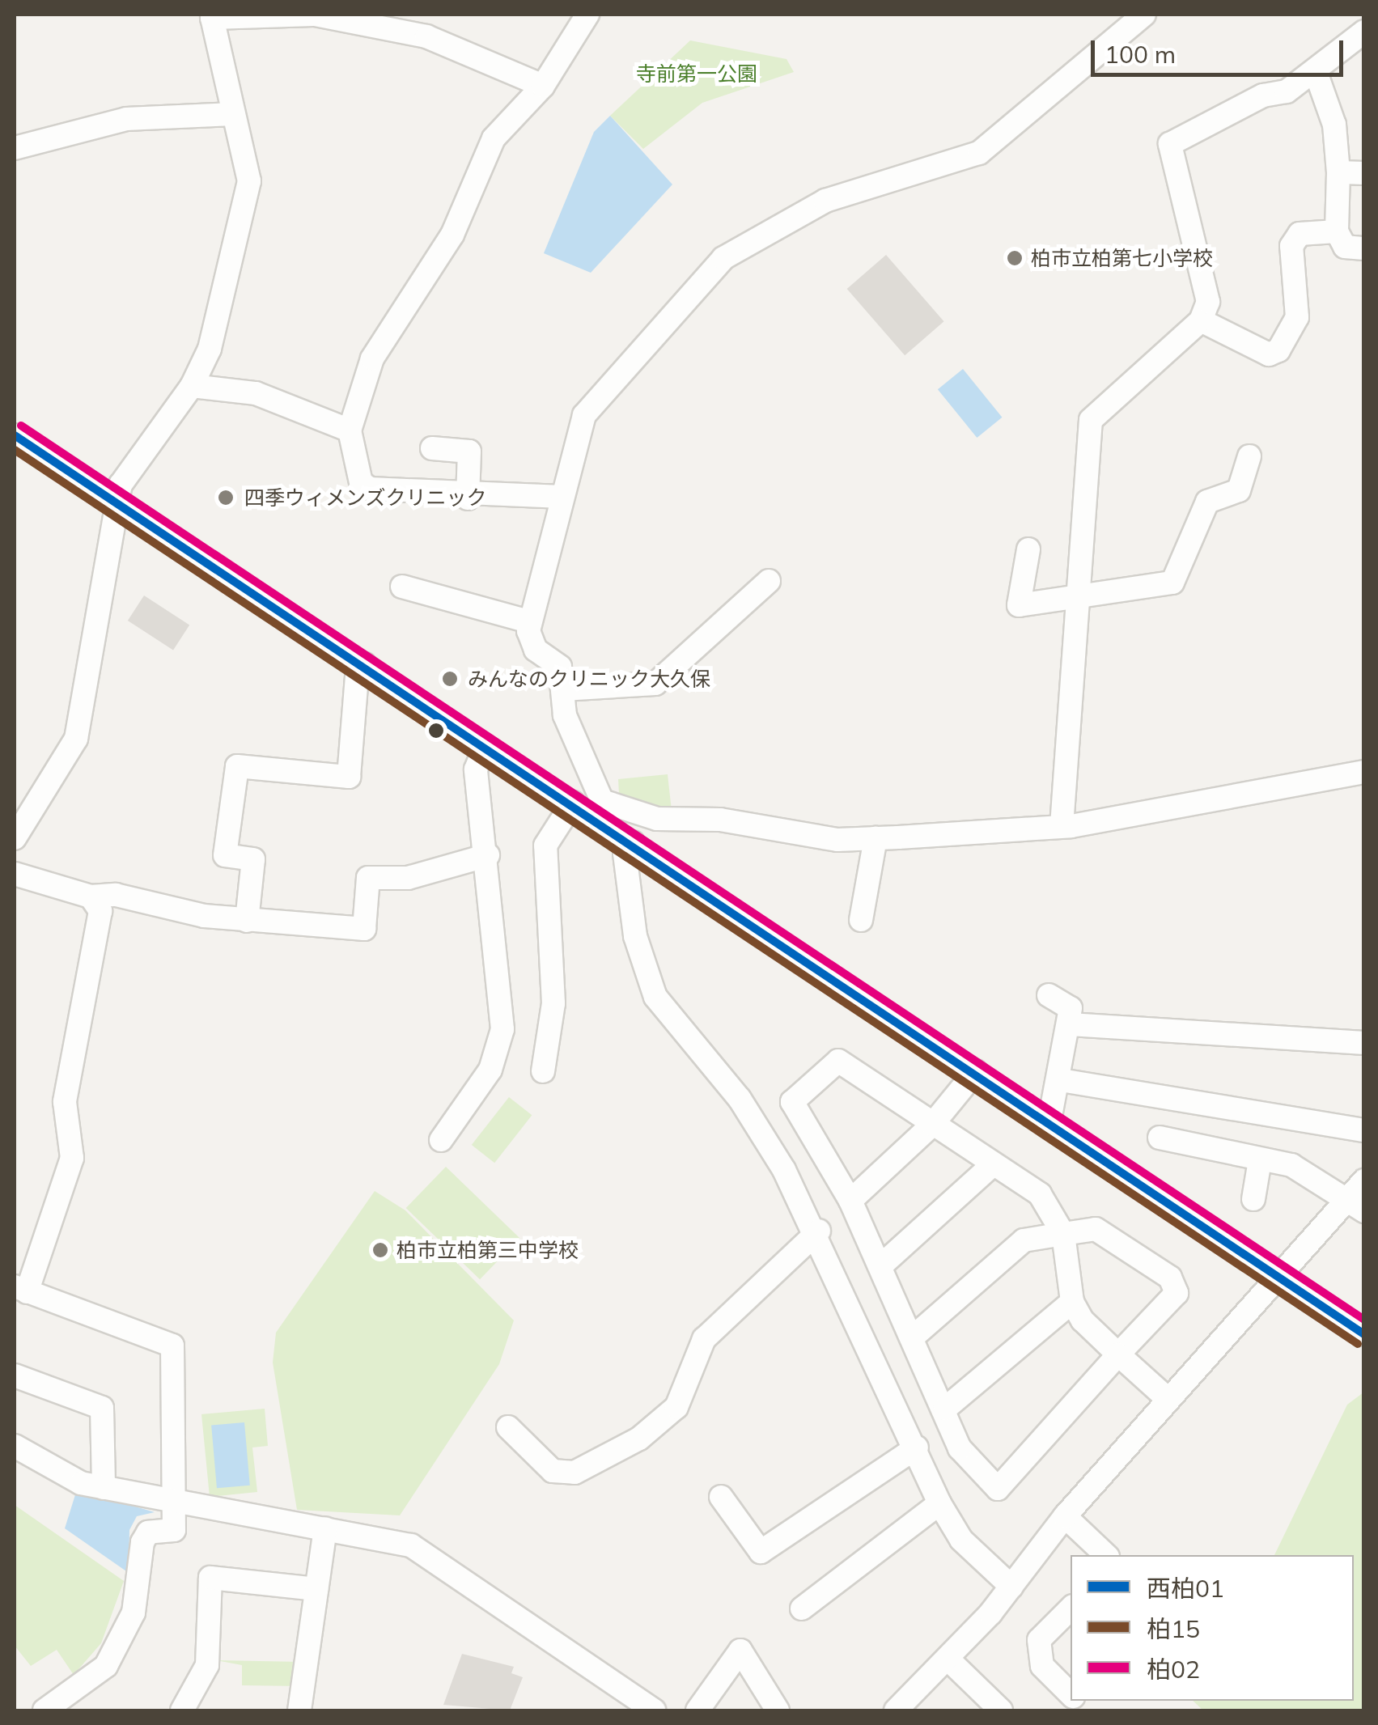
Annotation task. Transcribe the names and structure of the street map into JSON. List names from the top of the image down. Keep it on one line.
{"parks":["寺前第一公園"],"places":["柏市立柏第七小学校","四季ウィメンズクリニック","みんなのクリニック大久保","柏市立柏第三中学校"],"lines":["transit line 柏02","transit line 西柏01","transit line 柏15"],"legend":["西柏01","柏15","柏02"],"scale_bar":"100 m"}
